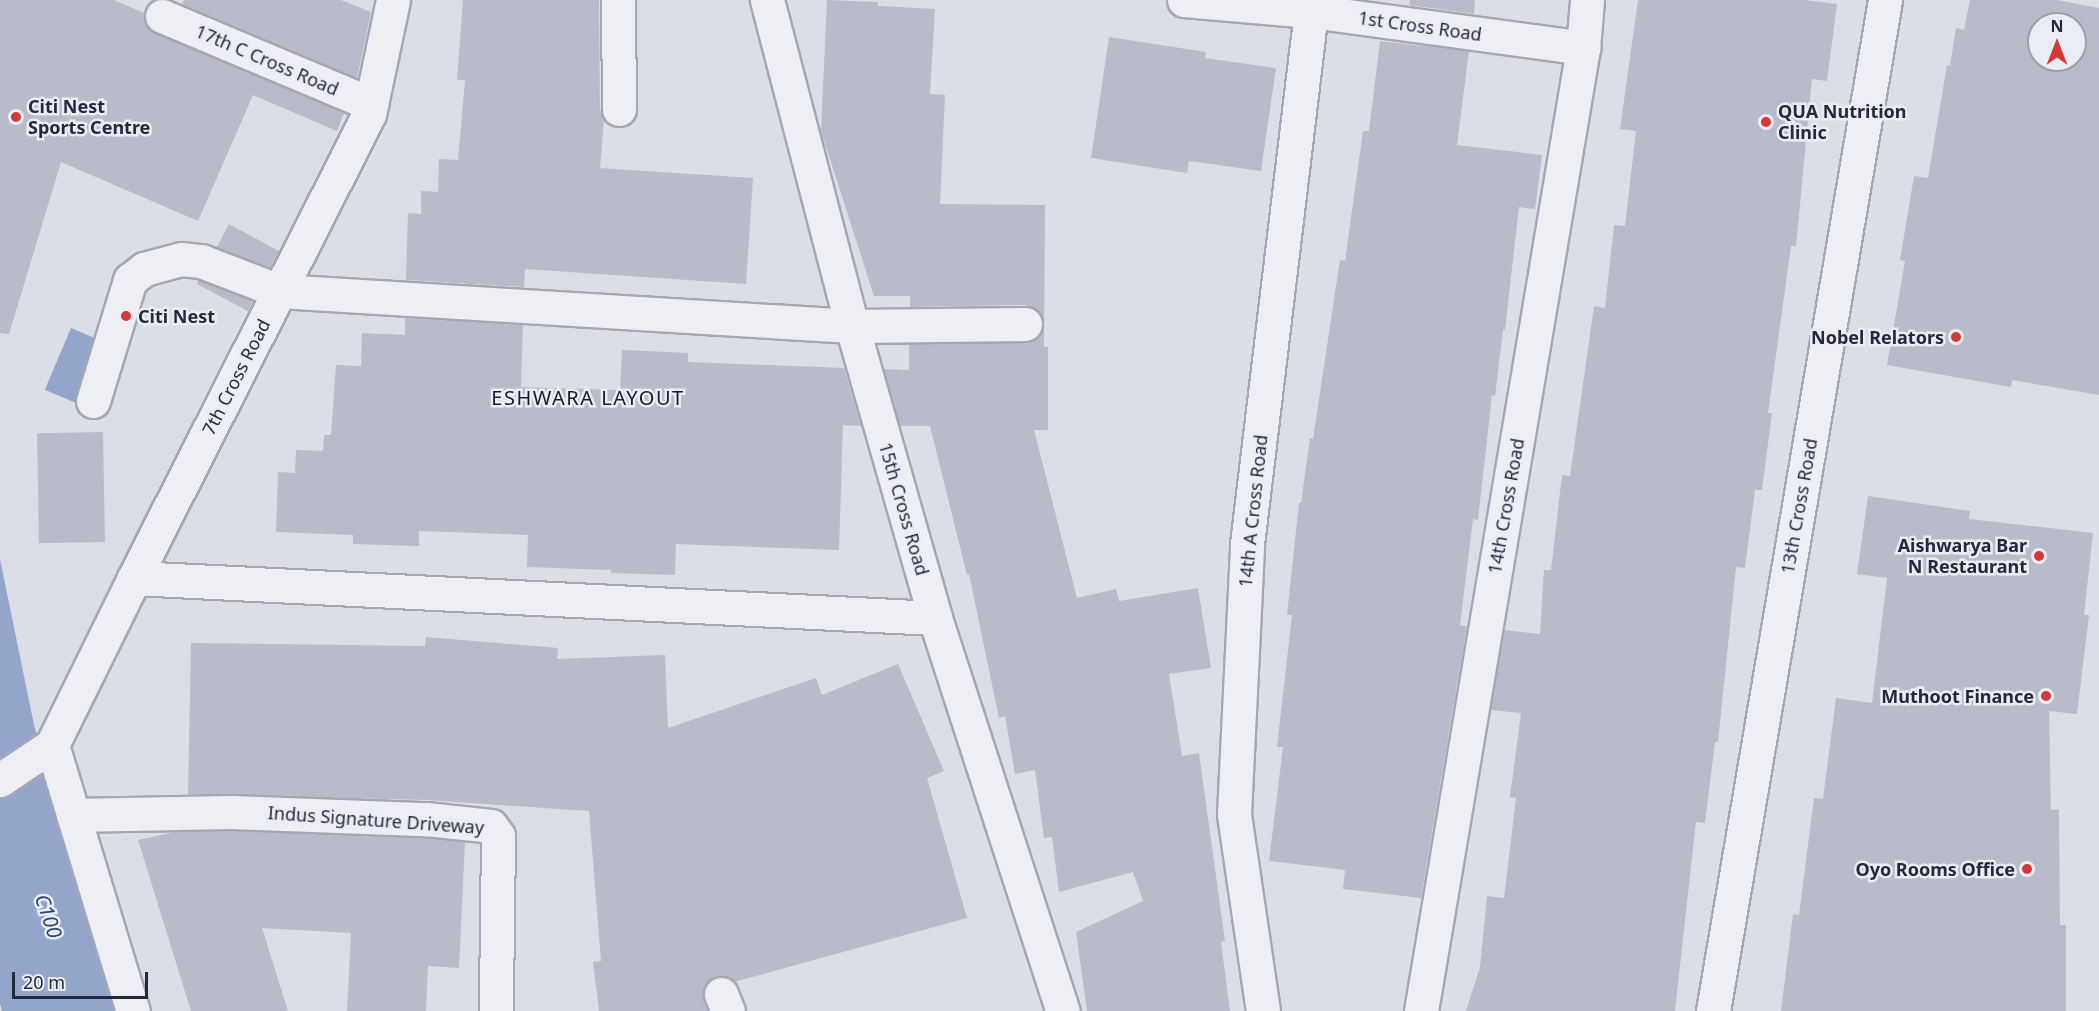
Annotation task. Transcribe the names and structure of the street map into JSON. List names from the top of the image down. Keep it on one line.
{"streets":{"street":["1st Cross Road","17th C Cross Road","7th Cross Road","14th Cross Road","13th Cross Road","15th Cross Road","14th A Cross Road","Indus Signature Driveway"]},"crossings":[["1st Cross Road","14th Cross Road"],["1st Cross Road","14th A Cross Road"],["17th C Cross Road","7th Cross Road"]],"districts":["ESHWARA LAYOUT"],"water":["C100"],"places":["Citi Nest Sports Centre","QUA Nutrition Clinic","Citi Nest","Nobel Relators","Aishwarya Bar N Restaurant","Muthoot Finance","Oyo Rooms Office"],"scale_bar":"20 m","north":"top"}
